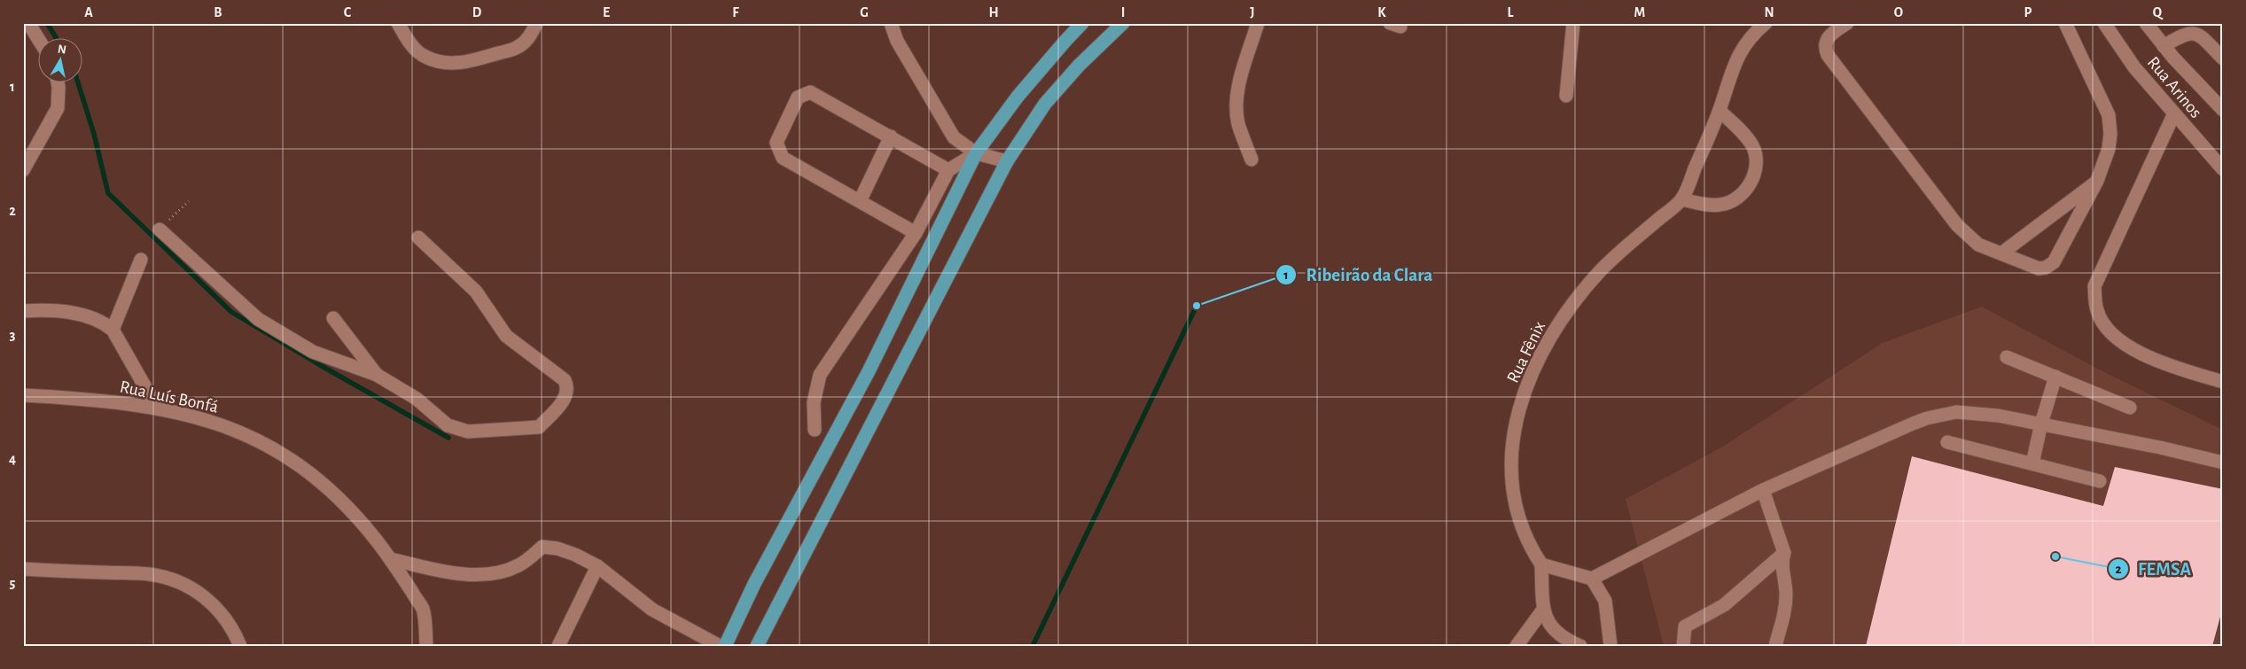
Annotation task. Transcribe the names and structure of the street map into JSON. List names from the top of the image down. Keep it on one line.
{"streets":{"street":["Rua Arinos","Rua Fênix","Rua Luís Bonfá"]},"places":["Ribeirão da Clara","FEMSA"],"north":"top","grid":{"columns":["A","B","C","D","E","F","G","H","I","J","K","L","M","N","O","P","Q"],"rows":["1","2","3","4","5"]}}
